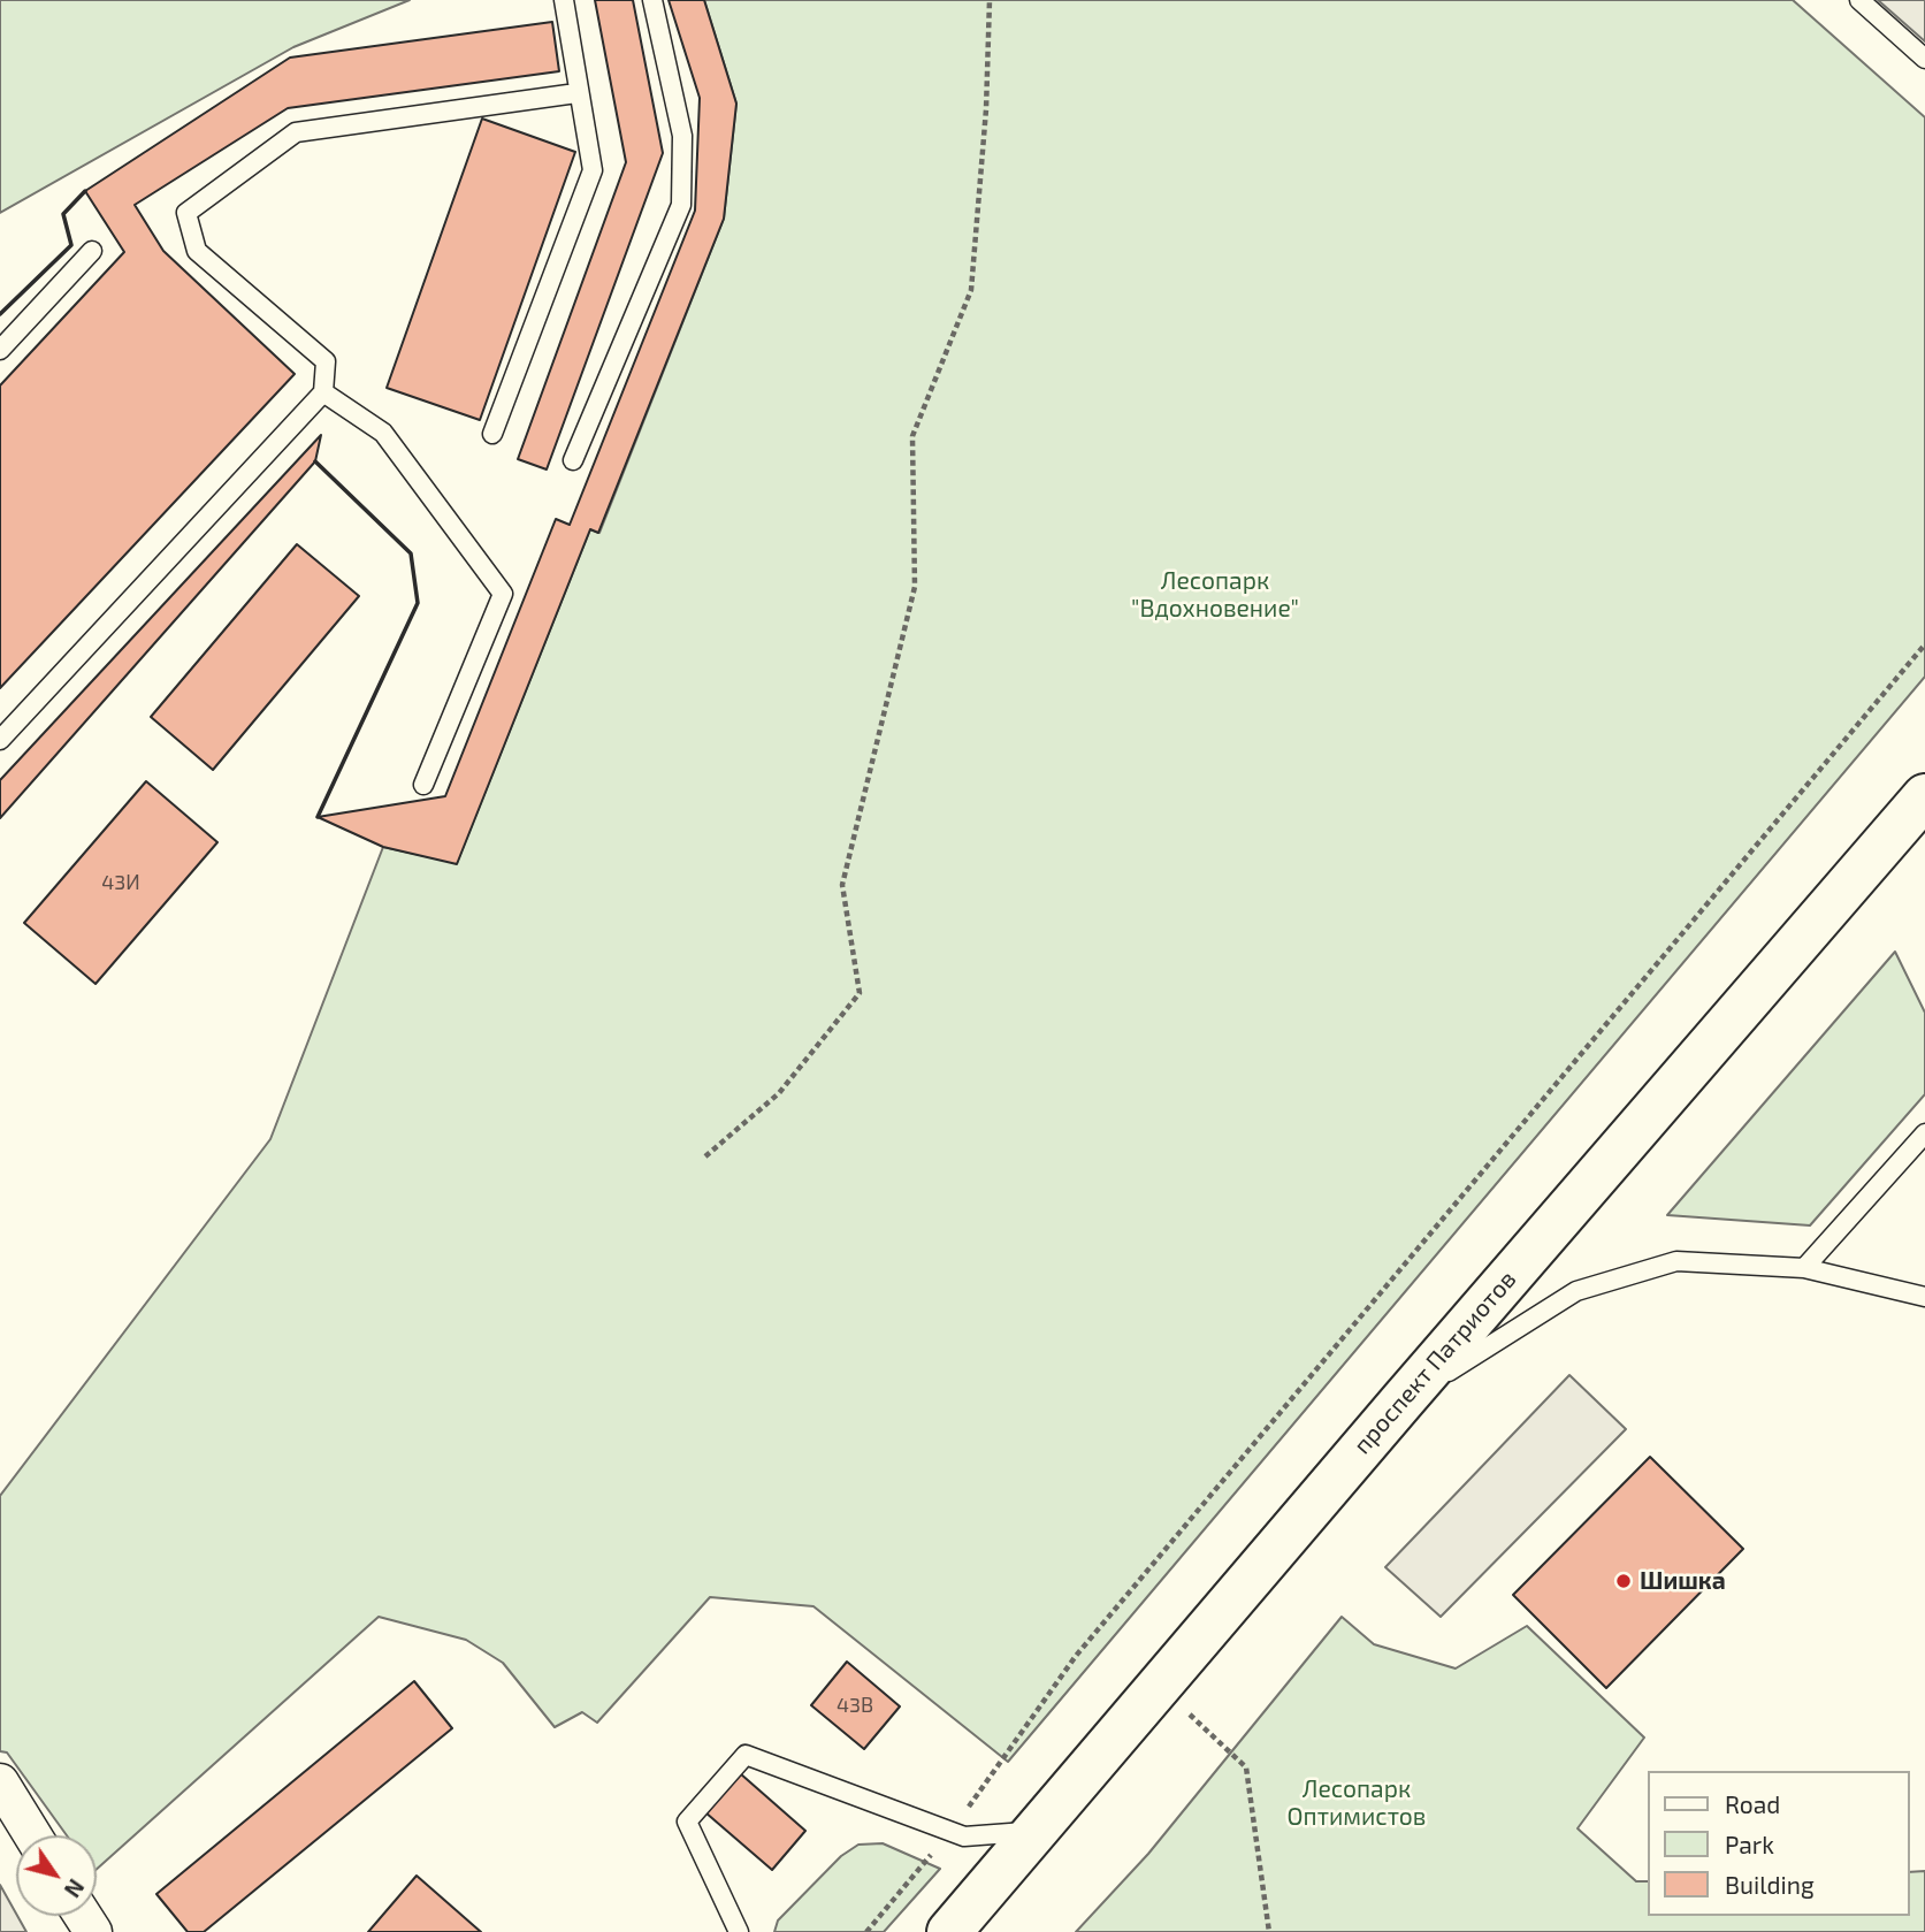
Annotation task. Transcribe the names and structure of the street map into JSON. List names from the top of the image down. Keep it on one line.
{"streets":{"highway":["проспект Патриотов"]},"parks":["Лесопарк \"Вдохновение\"","Лесопарк Оптимистов"],"places":["Шишка"],"house_numbers":["43И","43В"],"legend":["Road","Park","Building"],"north":"bottom right"}
